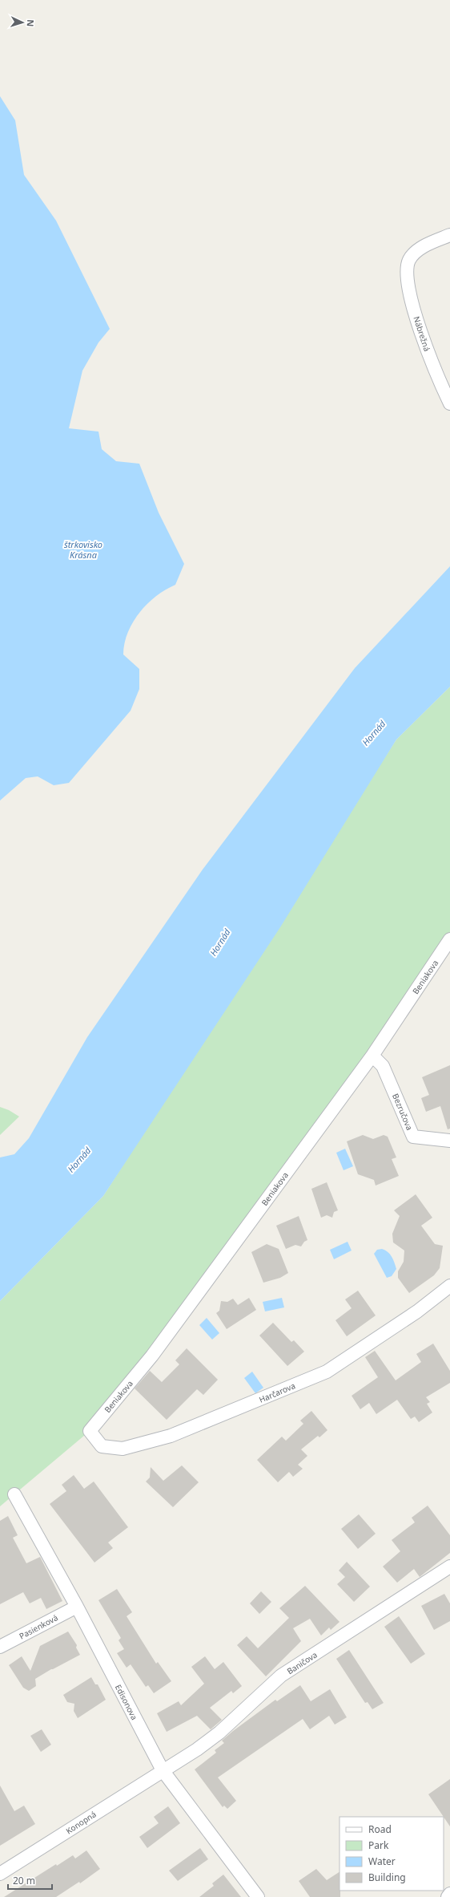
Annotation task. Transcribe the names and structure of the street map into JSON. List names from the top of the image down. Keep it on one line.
{"streets":{"street":["Nábrežná","Beniakova","Bezručova","Harčarova","Pasienková","Baničova","Edisonova","Konopná"]},"crossings":[["Beniakova","Bezručova"],["Beniakova","Harčarova"],["Pasienková","Edisonova"],["Baničova","Edisonova"],["Baničova","Konopná"],["Edisonova","Konopná"]],"water":["štrkovisko Krásna","Hornád"],"legend":["Road","Park","Water","Building"],"scale_bar":"20 m","north":"right"}
